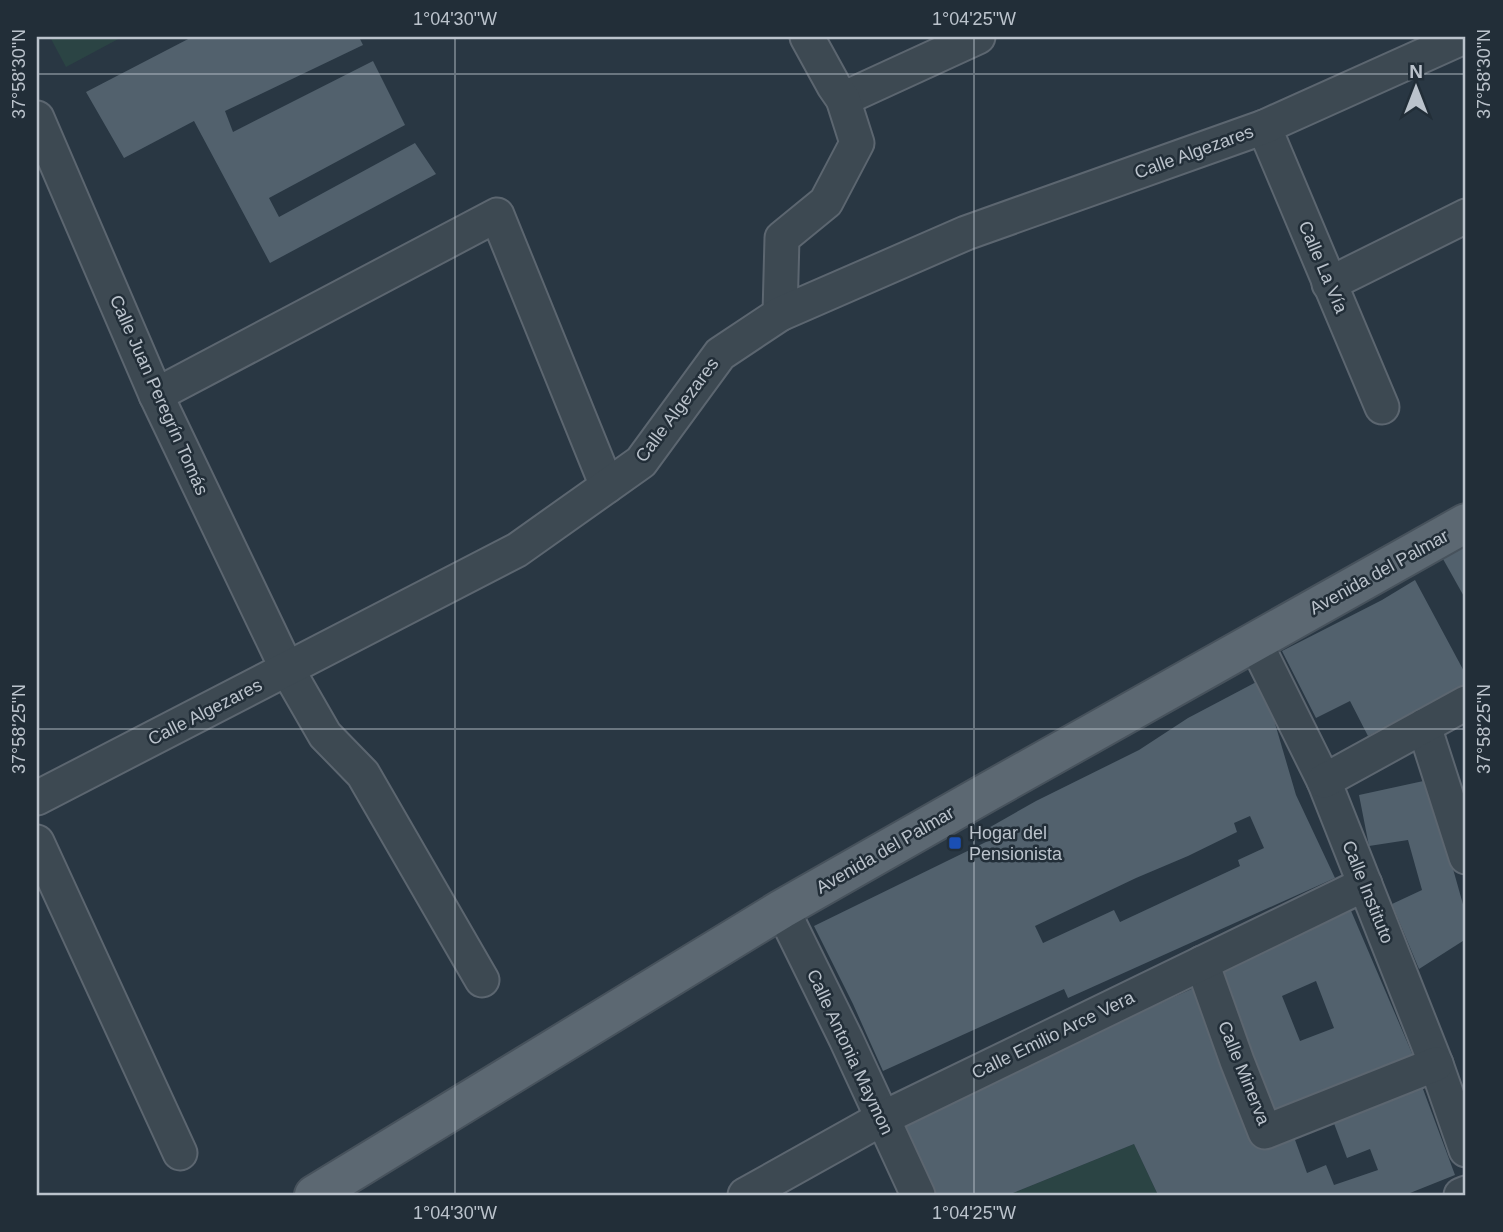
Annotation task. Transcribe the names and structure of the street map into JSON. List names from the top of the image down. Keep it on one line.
{"streets":{"main road":["Avenida del Palmar"],"street":["Calle Algezares","Calle La Vía","Calle Juan Peregrín Tomás","Calle Instituto","Calle Emilio Arce Vera","Calle Antonia Maymon","Calle Minerva"]},"crossings":[["Calle Algezares","Calle La Vía"],["Calle Algezares","Calle Juan Peregrín Tomás"],["Avenida del Palmar","Calle Instituto"],["Avenida del Palmar","Calle Antonia Maymon"],["Calle Instituto","Calle Emilio Arce Vera"],["Calle Instituto","Calle Minerva"],["Calle Emilio Arce Vera","Calle Antonia Maymon"],["Calle Emilio Arce Vera","Calle Minerva"]],"places":{"transit":["Hogar del Pensionista"]},"north":"top","coordinates":["1°04'30\"W","1°04'25\"W","37°58'30\"N","37°58'25\"N"]}
